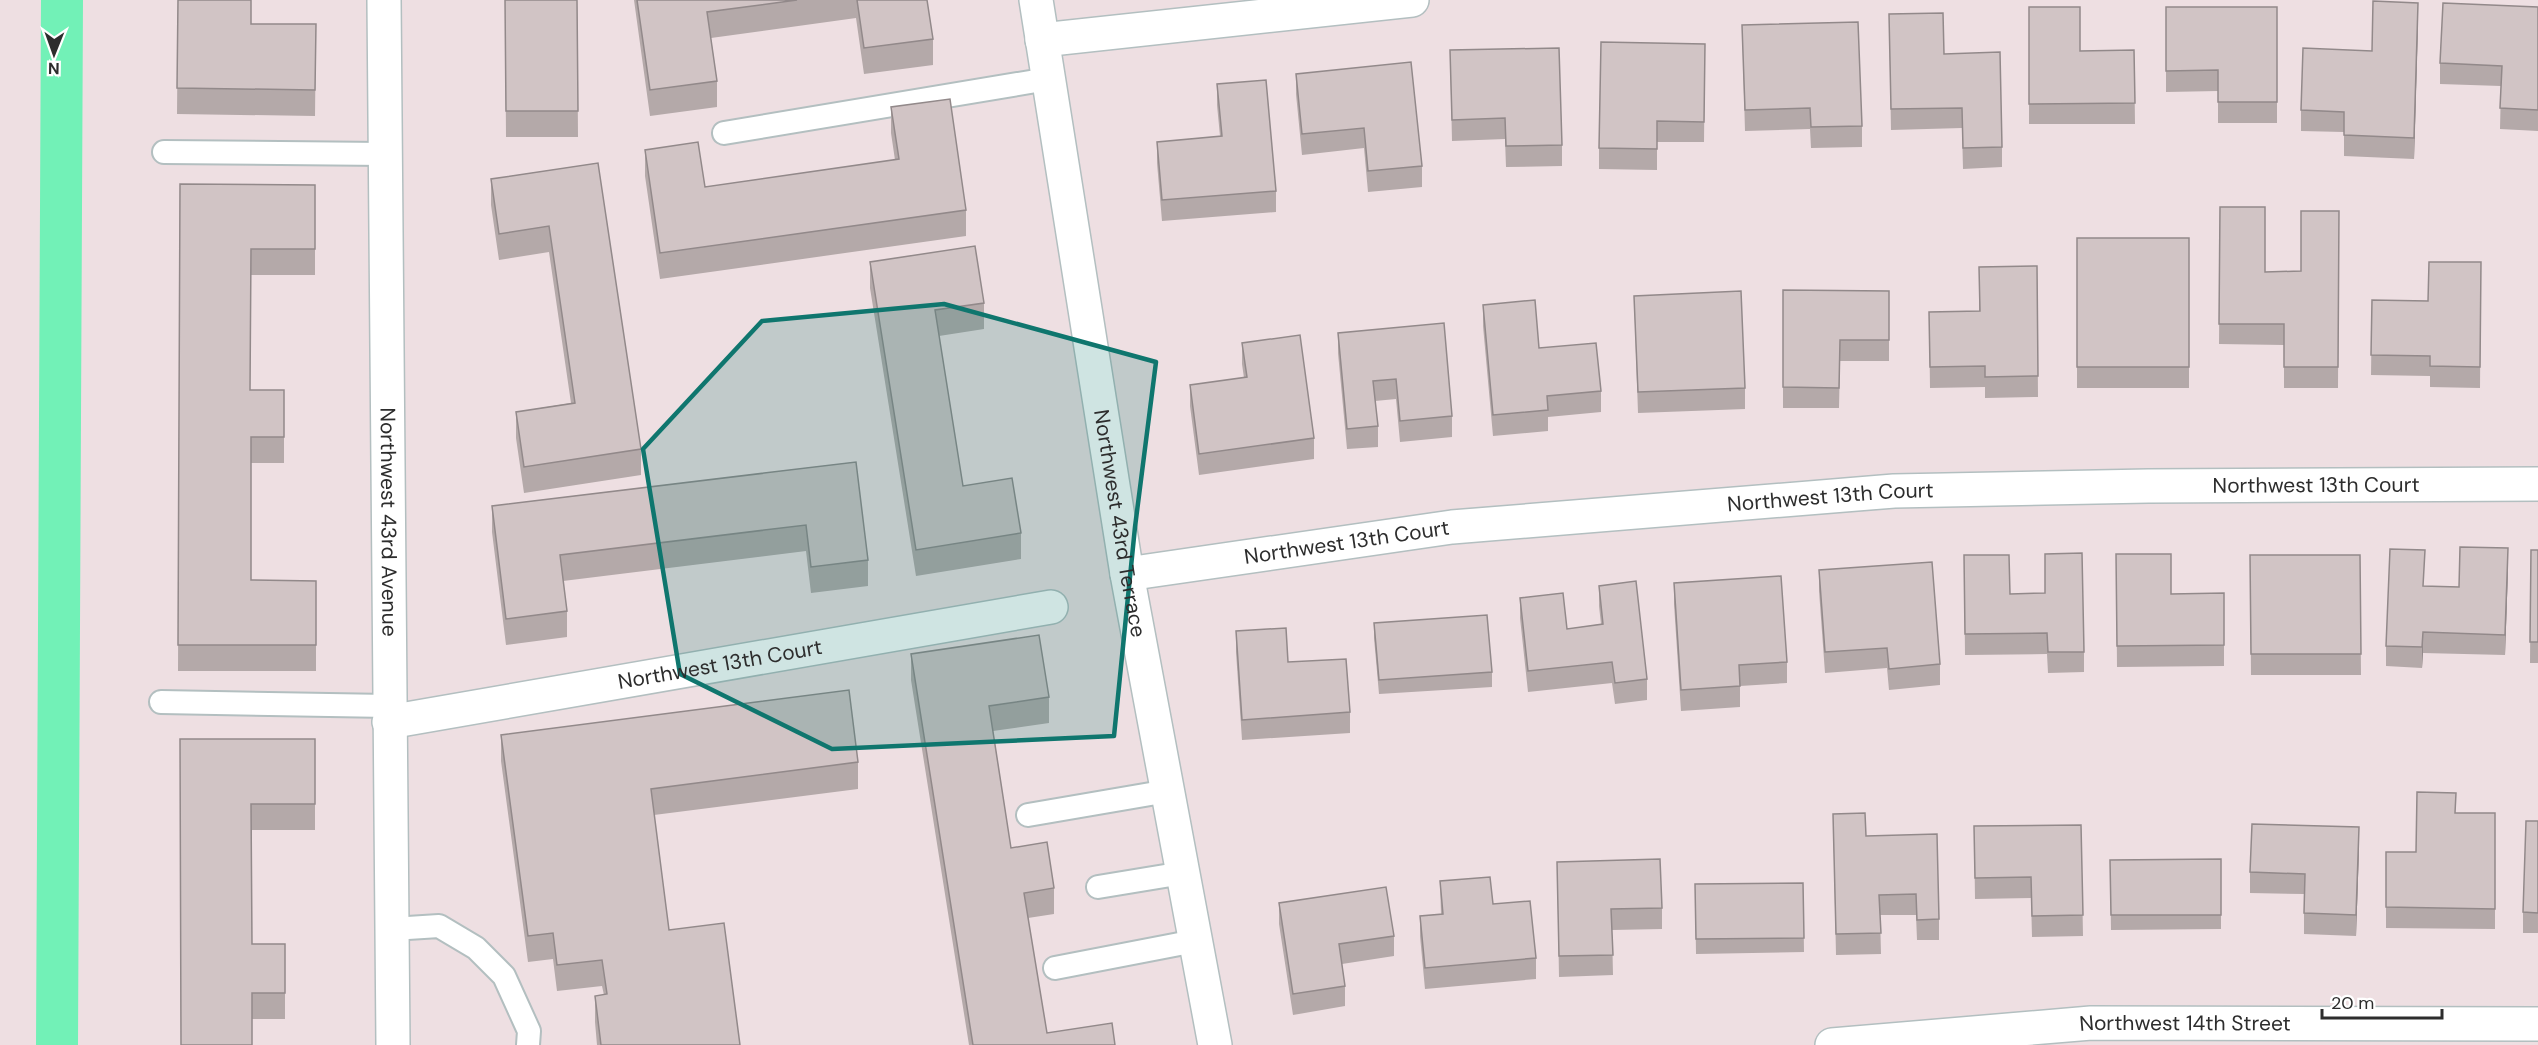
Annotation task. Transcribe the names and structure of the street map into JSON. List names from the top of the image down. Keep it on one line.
{"streets":{"street":["Northwest 13th Court","Northwest 43rd Avenue","Northwest 43rd Terrace","Northwest 14th Street"]},"crossings":[["Northwest 13th Court","Northwest 43rd Avenue"],["Northwest 13th Court","Northwest 43rd Terrace"]],"scale_bar":"20 m","north":"bottom"}
